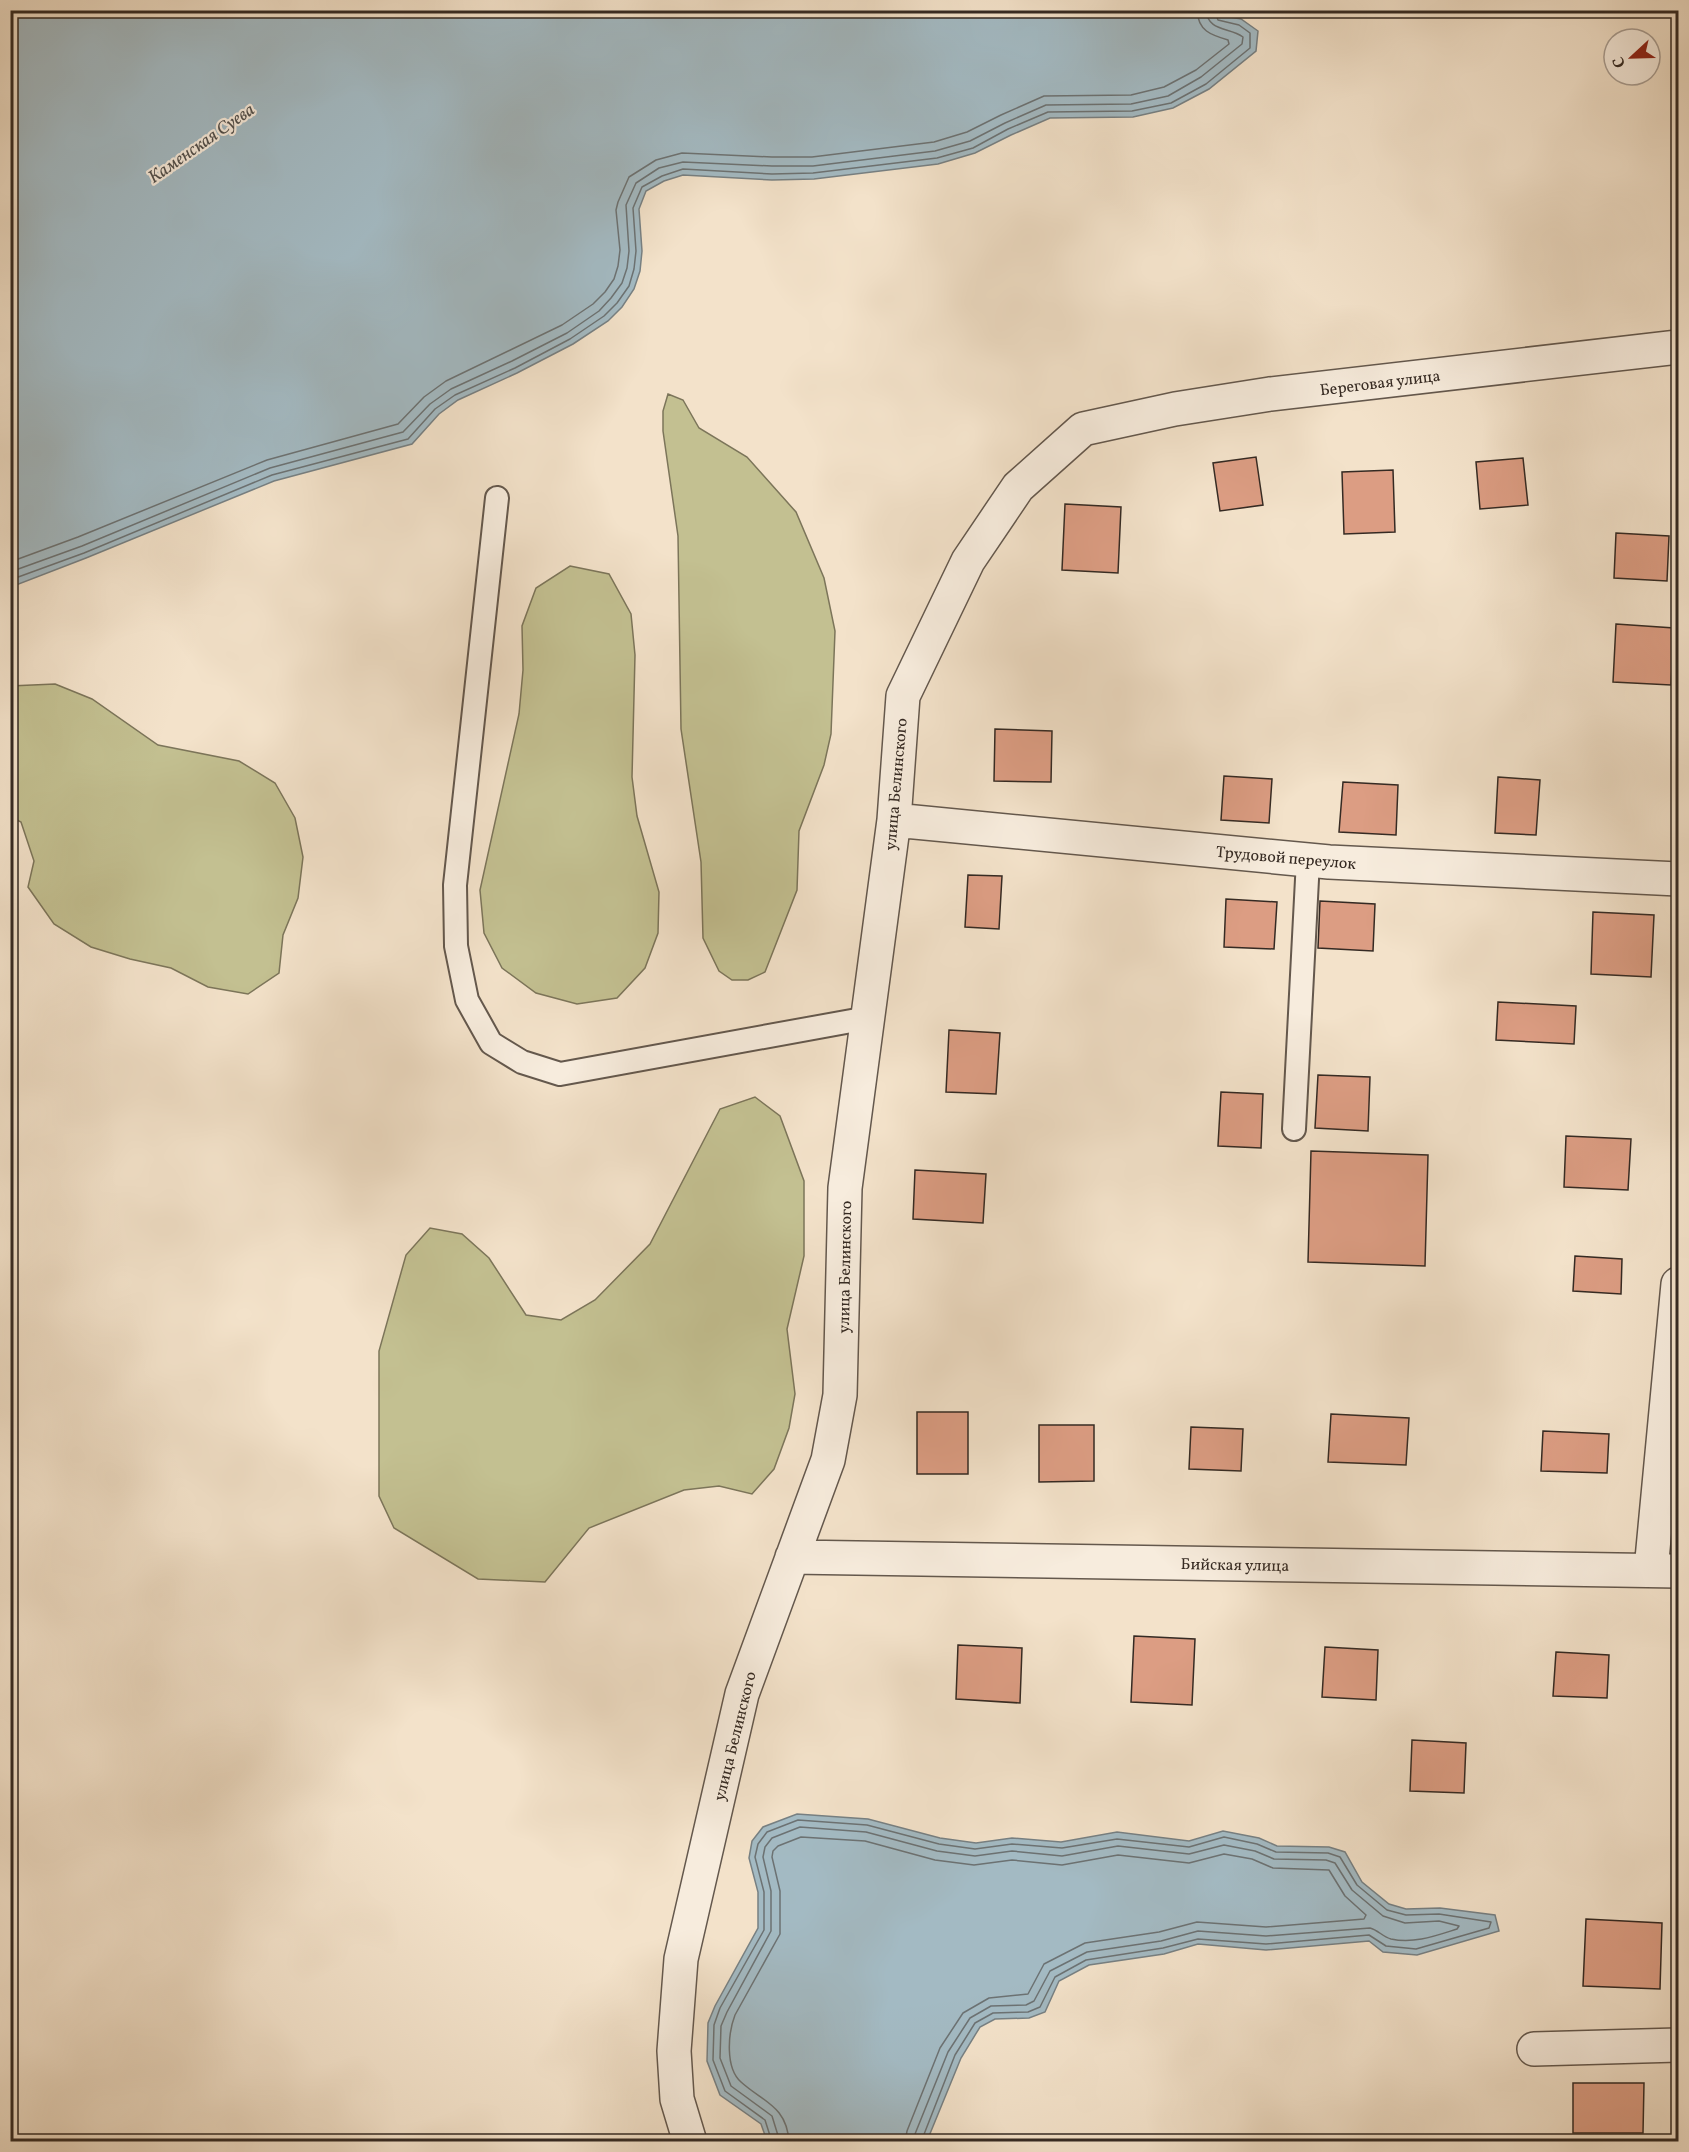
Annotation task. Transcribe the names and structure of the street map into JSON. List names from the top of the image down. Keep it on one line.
{"streets":{"street":["Береговая улица","улица Белинского","Трудовой переулок","Бийская улица"]},"crossings":[["Береговая улица","улица Белинского"],["улица Белинского","Трудовой переулок"],["улица Белинского","Бийская улица"]],"water":["Каменская Суева"],"north":"left"}
